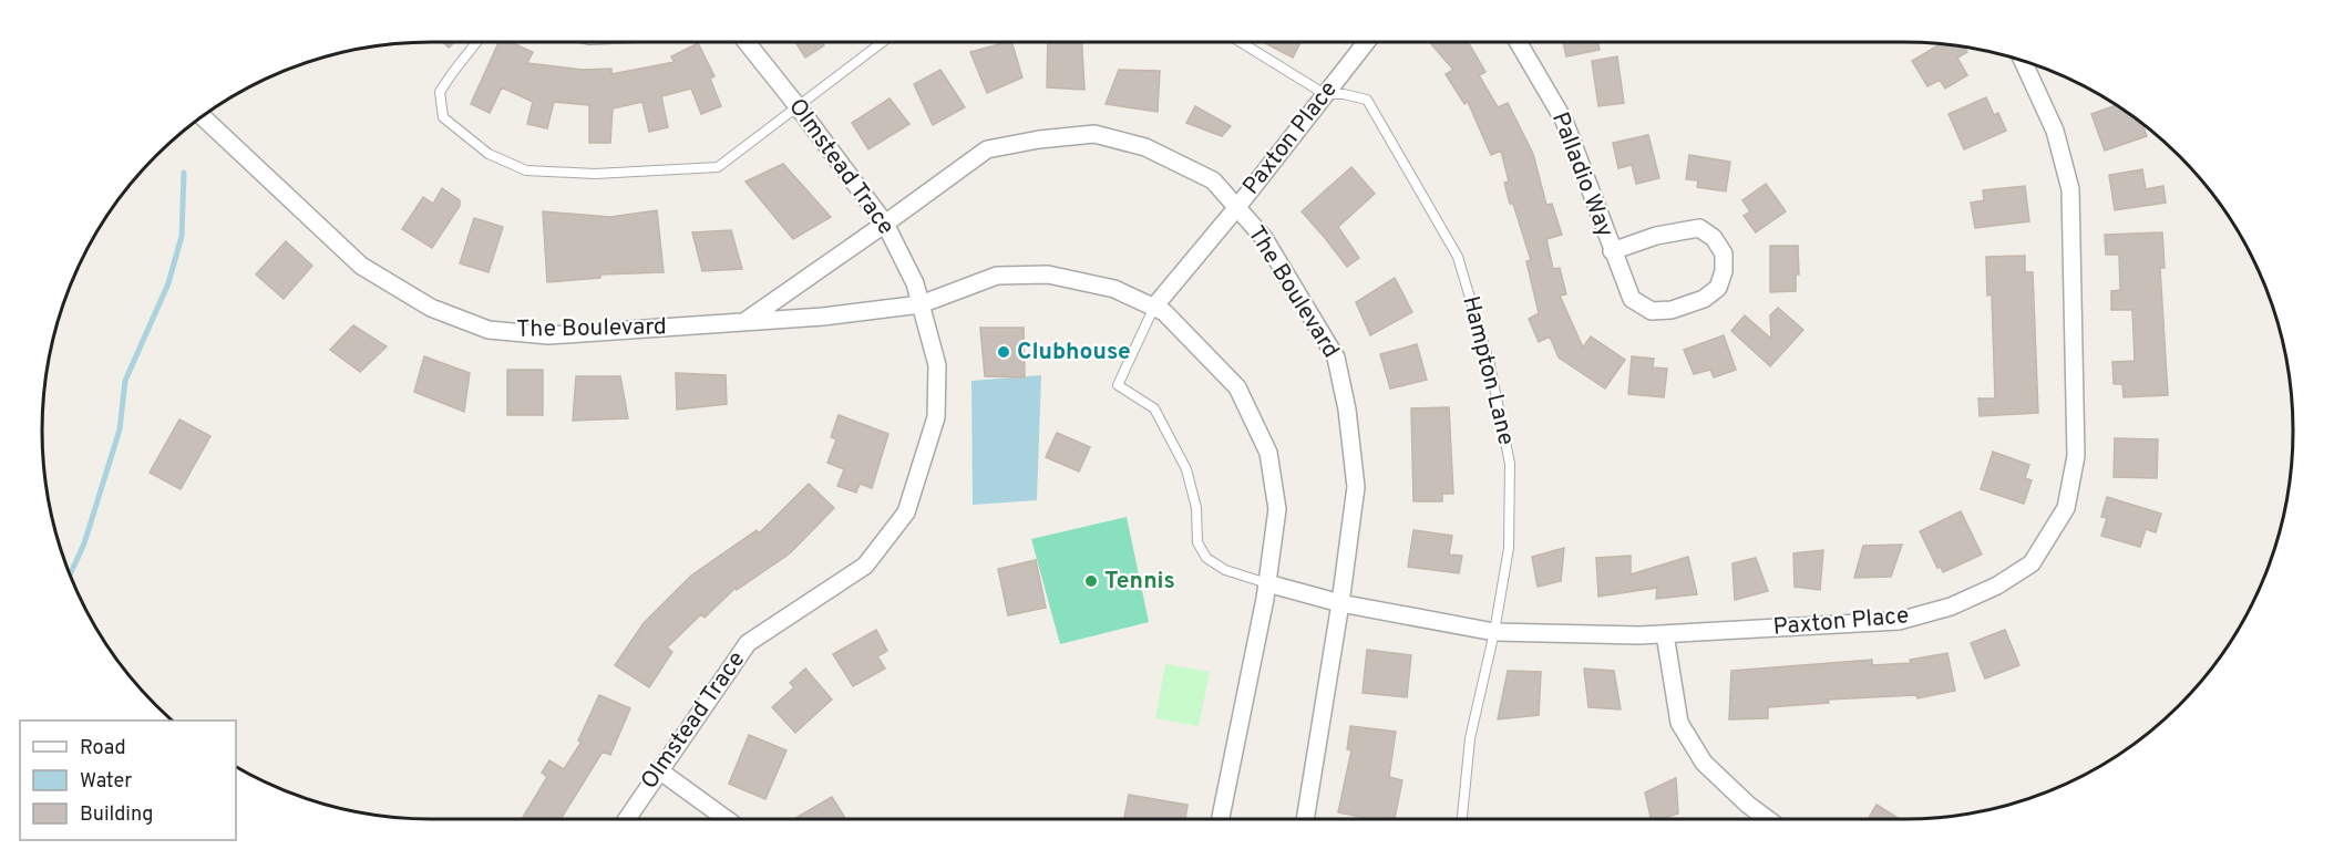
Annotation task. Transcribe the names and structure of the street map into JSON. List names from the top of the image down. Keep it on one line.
{"streets":{"street":["Paxton Place","Olmstead Trace","Palladio Way","The Boulevard"],"lane":["Hampton Lane"]},"crossings":[["Paxton Place","The Boulevard"],["Paxton Place","Hampton Lane"],["Olmstead Trace","The Boulevard"]],"places":["Clubhouse","Tennis"],"legend":["Road","Water","Building"]}
